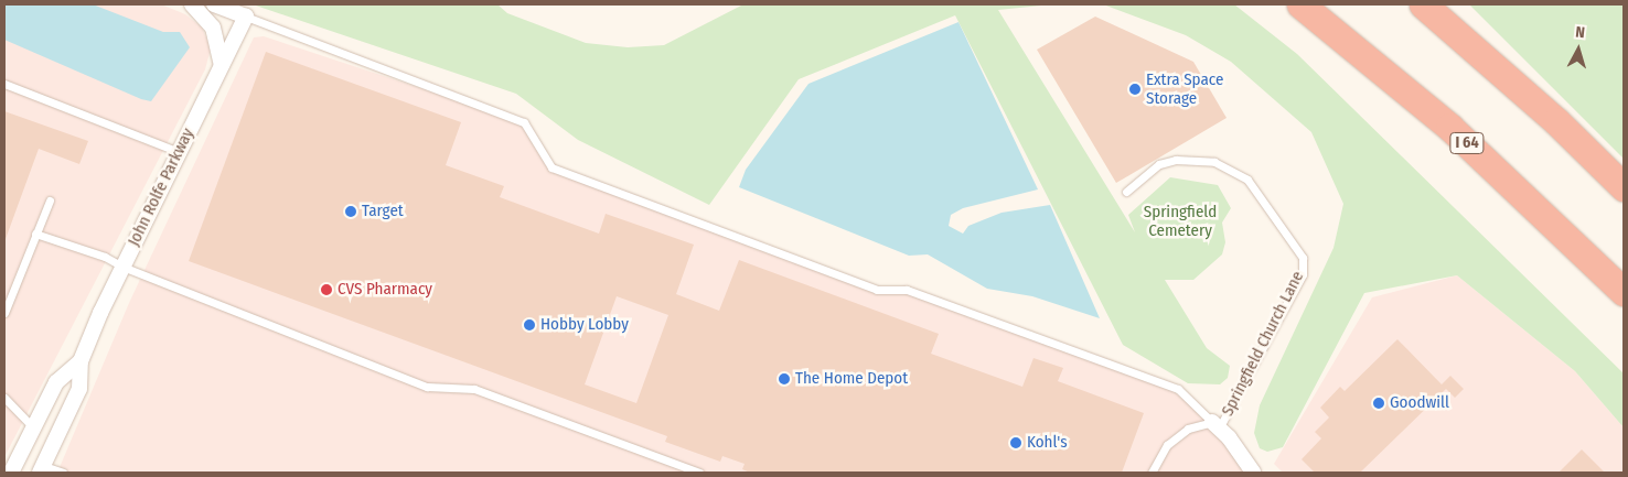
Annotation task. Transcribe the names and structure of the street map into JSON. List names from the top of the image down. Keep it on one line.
{"streets":{"highway":["I 64"],"street":["John Rolfe Parkway"],"lane":["Springfield Church Lane"]},"parks":["Springfield Cemetery"],"places":["Extra Space Storage","Target","CVS Pharmacy","Hobby Lobby","The Home Depot","Goodwill","Kohl's"],"north":"top"}
